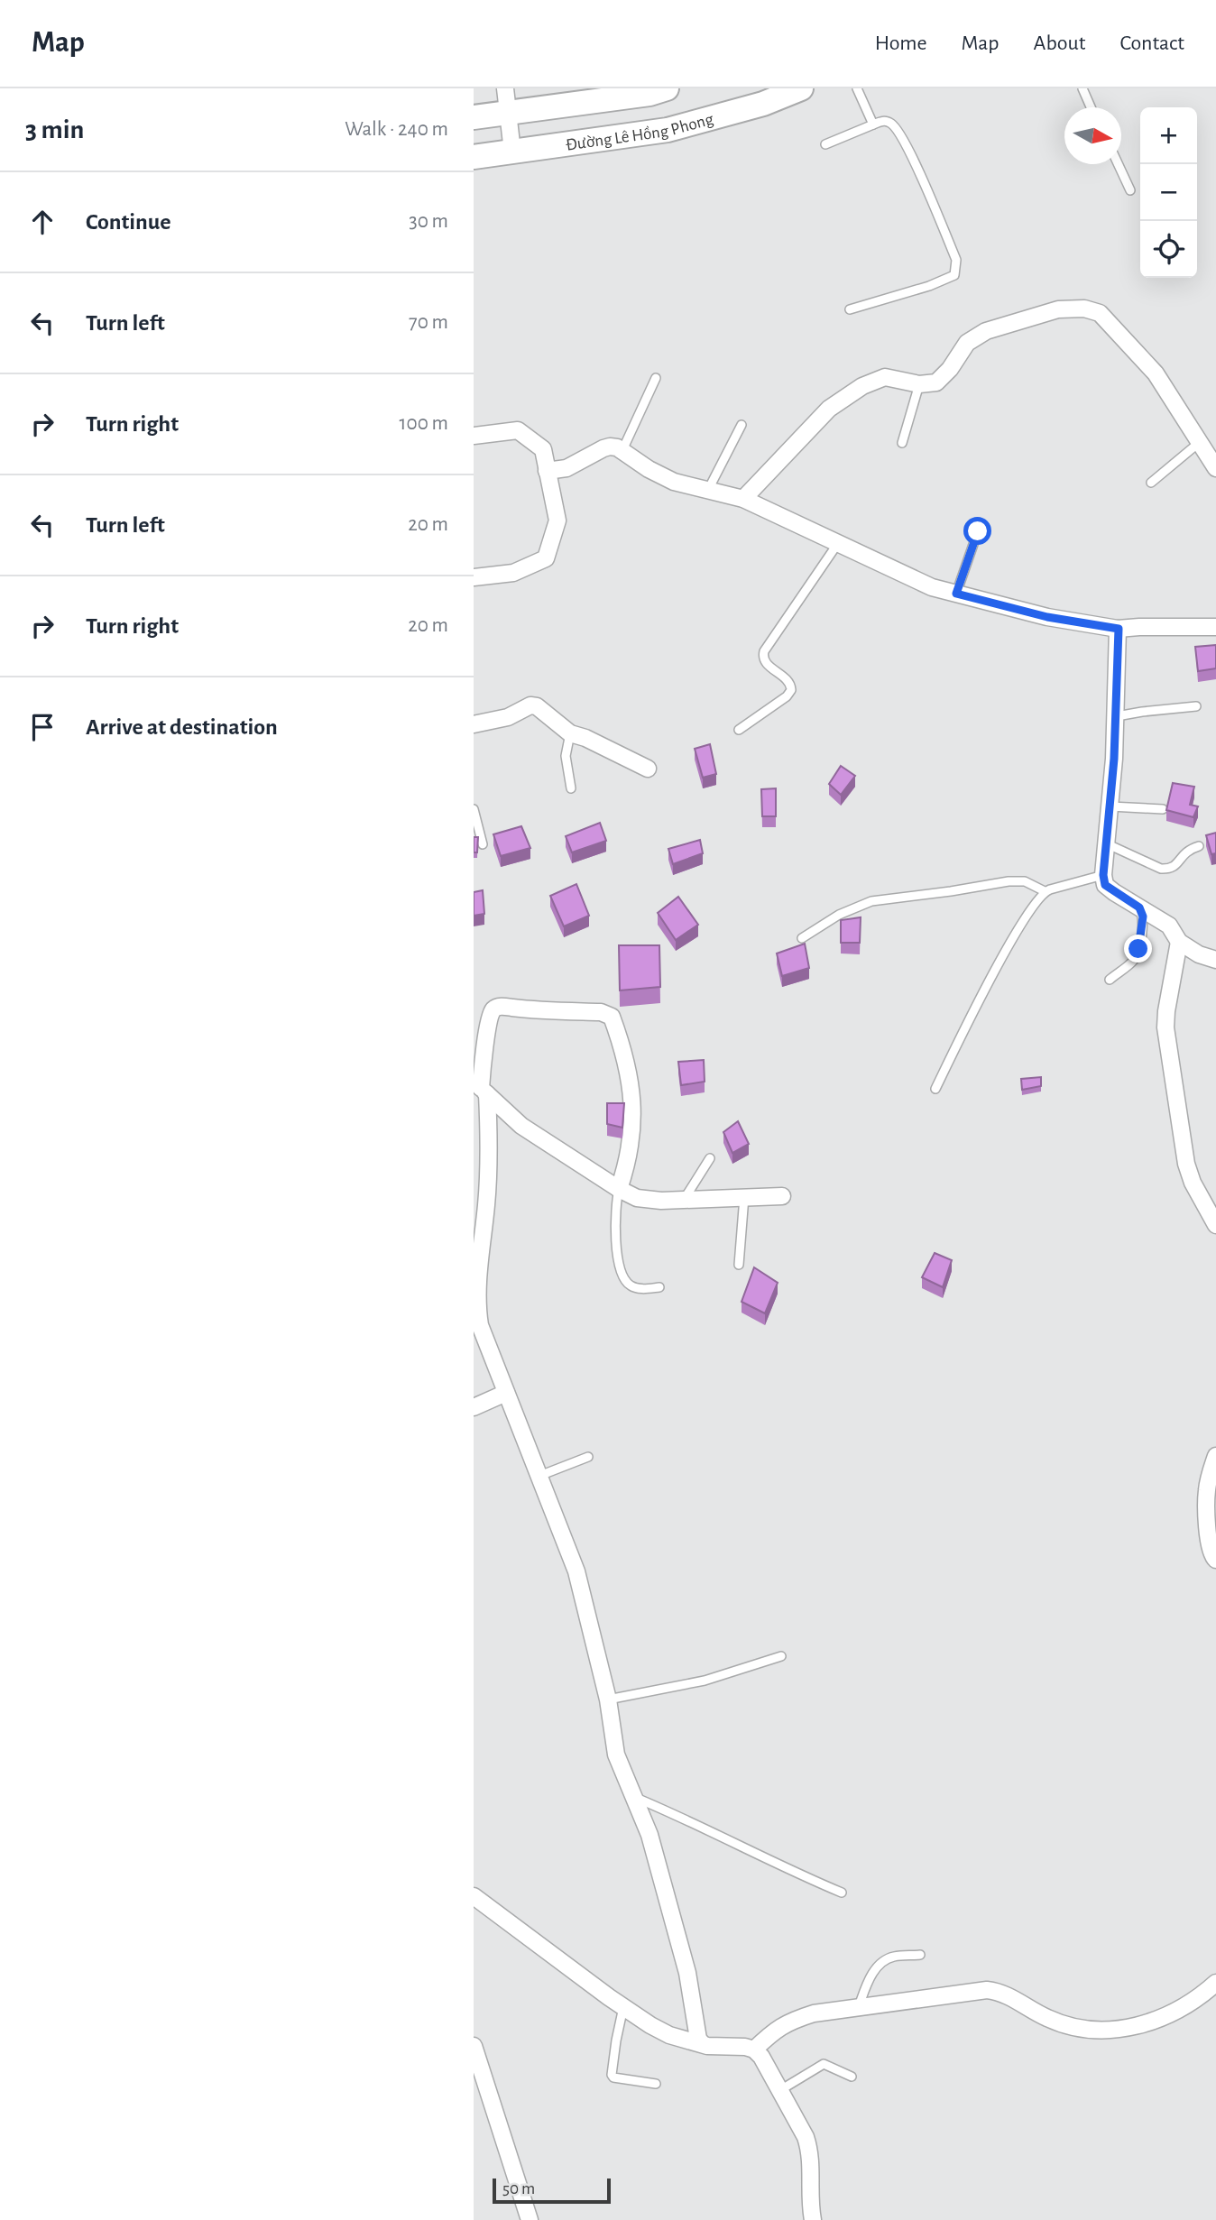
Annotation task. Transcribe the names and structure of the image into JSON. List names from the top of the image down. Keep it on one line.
{"streets":{"main road":["Đường Lê Hồng Phong"]},"scale_bar":"50 m","north":"right","page":{"header":"Map","nav":["Home","Map","About","Contact"],"heading":["3 min","Walk · 240 m"],"map_buttons":["+","−"],"list":[["Continue","30 m"],["Turn left","70 m"],["Turn right","100 m"],["Turn left","20 m"],["Turn right","20 m"],"Arrive at destination"],"scale":"50 m"}}
